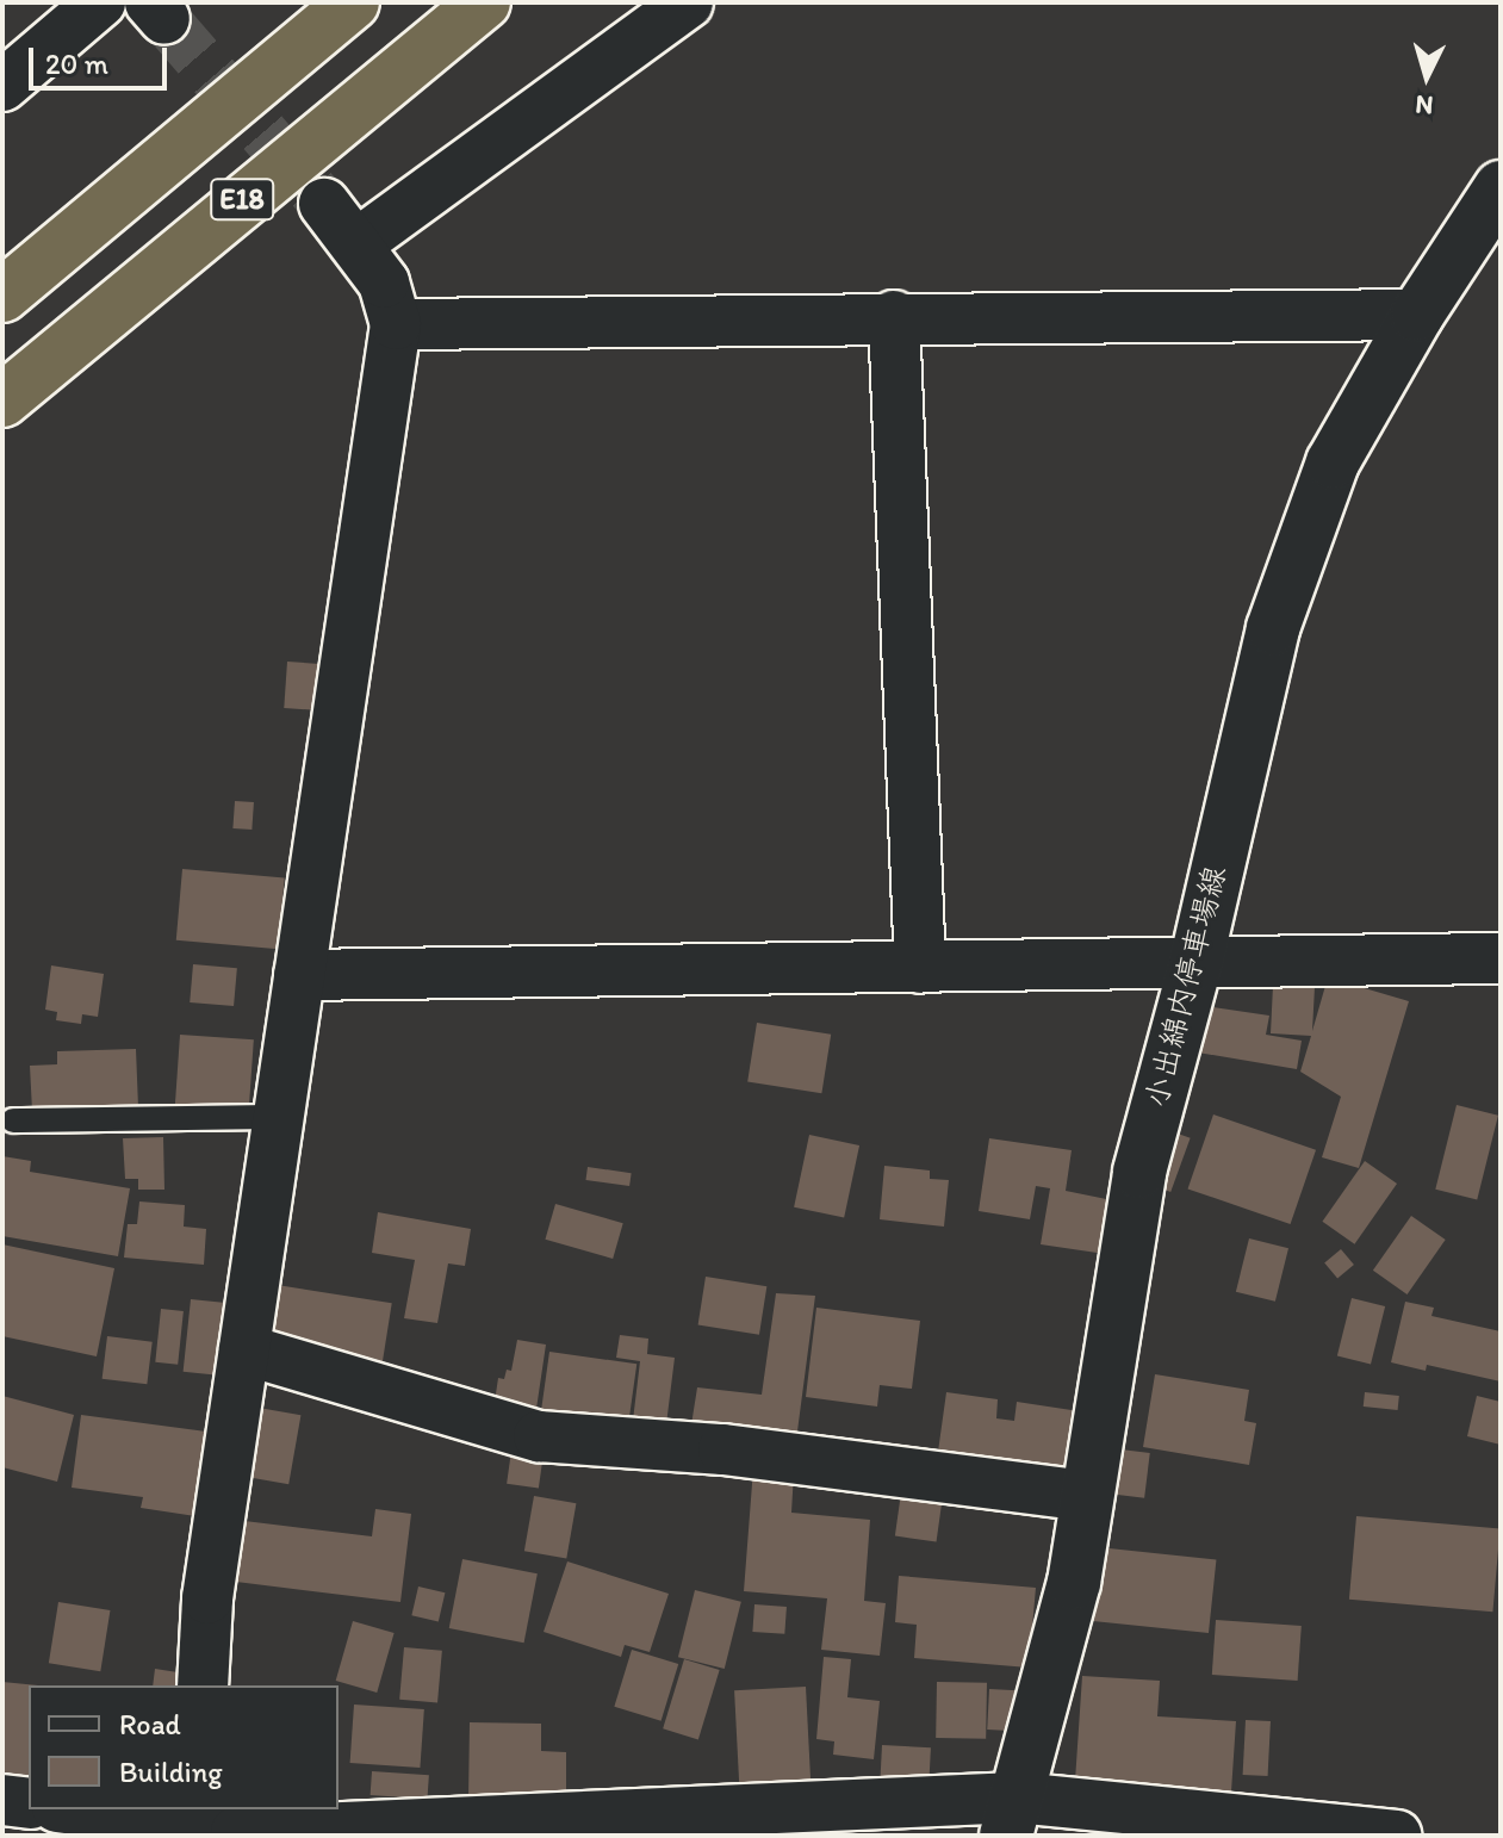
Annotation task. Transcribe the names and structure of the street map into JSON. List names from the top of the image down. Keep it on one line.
{"streets":{"highway":["E18"],"main road":["小出綿内停車場線"]},"legend":["Road","Building"],"scale_bar":"20 m","north":"bottom"}
